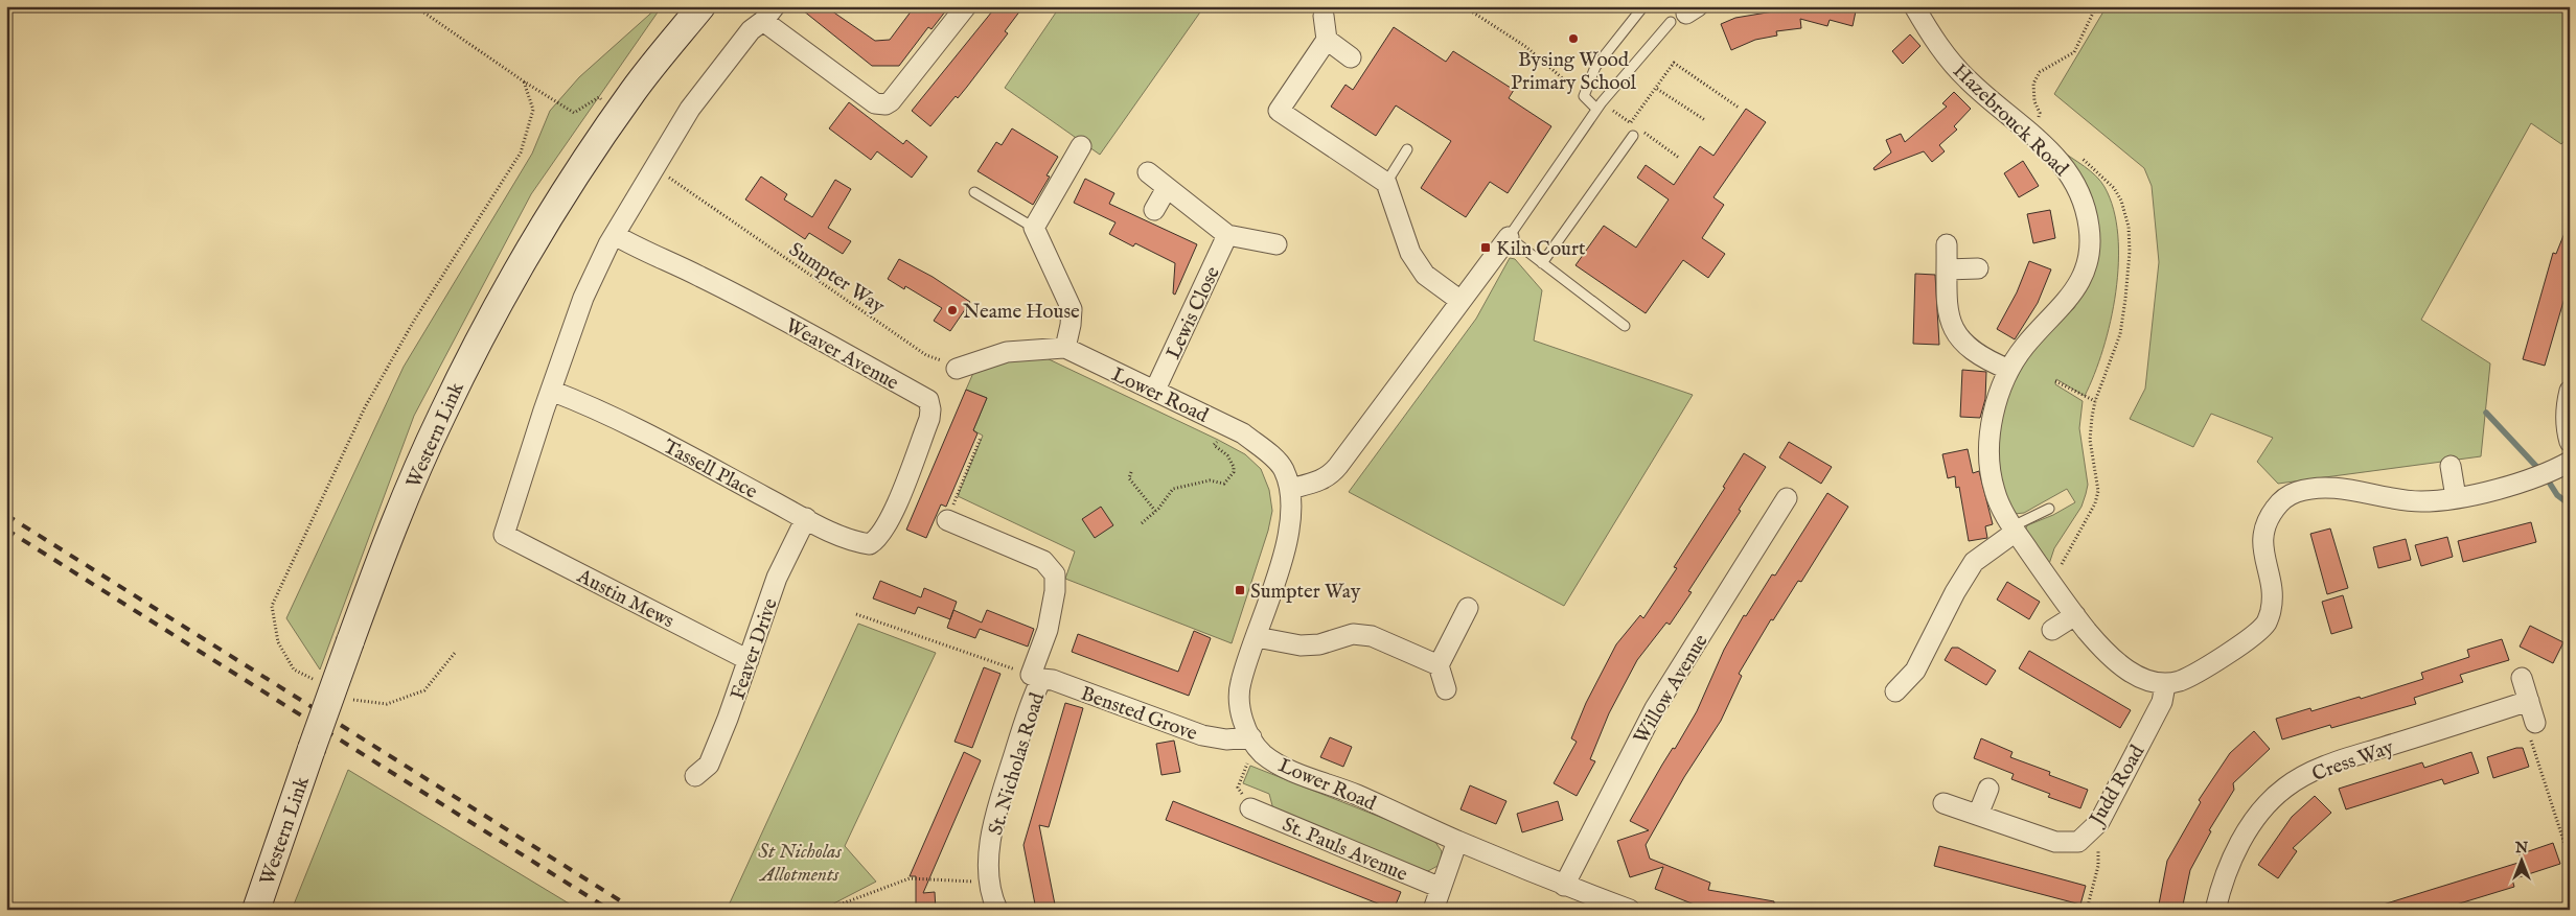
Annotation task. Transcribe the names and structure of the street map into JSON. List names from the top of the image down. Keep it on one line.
{"streets":{"main road":["Western Link"],"street":["Hazebrouck Road","Lewis Close","Weaver Avenue","Lower Road","Tassell Place","Austin Mews","Feaver Drive","Willow Avenue","Bensted Grove","Cress Way","St. Nicholas Road","Judd Road","St. Pauls Avenue"],"path":["Sumpter Way"]},"crossings":[["Hazebrouck Road","Judd Road"],["Sumpter Way","Lower Road"],["Lewis Close","Lower Road"],["Weaver Avenue","Tassell Place"],["Lower Road","Willow Avenue"],["Lower Road","Bensted Grove"],["Tassell Place","Austin Mews"],["Tassell Place","Feaver Drive"],["Austin Mews","Feaver Drive"],["Bensted Grove","St. Nicholas Road"]],"parks":["St Nicholas Allotments"],"places":{"other":["Bysing Wood Primary School","Neame House"],"transit":["Kiln Court","Sumpter Way"]},"north":"top"}
